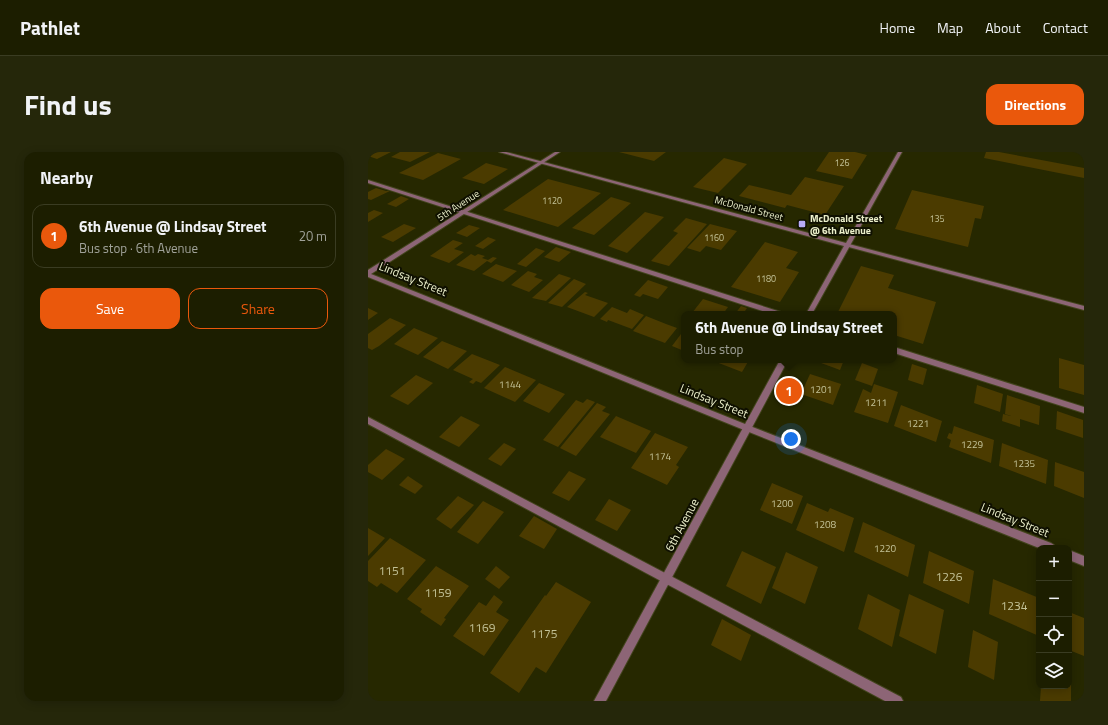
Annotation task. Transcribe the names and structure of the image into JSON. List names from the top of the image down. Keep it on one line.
{"streets":{"street":["5th Avenue","McDonald Street","Lindsay Street","6th Avenue"]},"crossings":[["5th Avenue","McDonald Street"],["5th Avenue","Lindsay Street"],["Lindsay Street","6th Avenue"]],"places":{"transit":["McDonald Street @ 6th Avenue"]},"house_numbers":["126","1120","135","1160","1180","1144","1201","1211","1221","1229","1174","1235","1200","1208","1220","1151","1226","1159","1234","1169","1175"],"page":{"header":"Pathlet","nav":["Home","Map","About","Contact"],"title":"Find us","buttons":["Directions",["Save","Share"]],"heading":"Nearby","list":[{"mark":"1","name":"6th Avenue @ Lindsay Street","note":"Bus stop · 6th Avenue","value":"20 m"}],"popup":["6th Avenue @ Lindsay Street","Bus stop"],"pins":"1","map_buttons":["+","−"]}}
